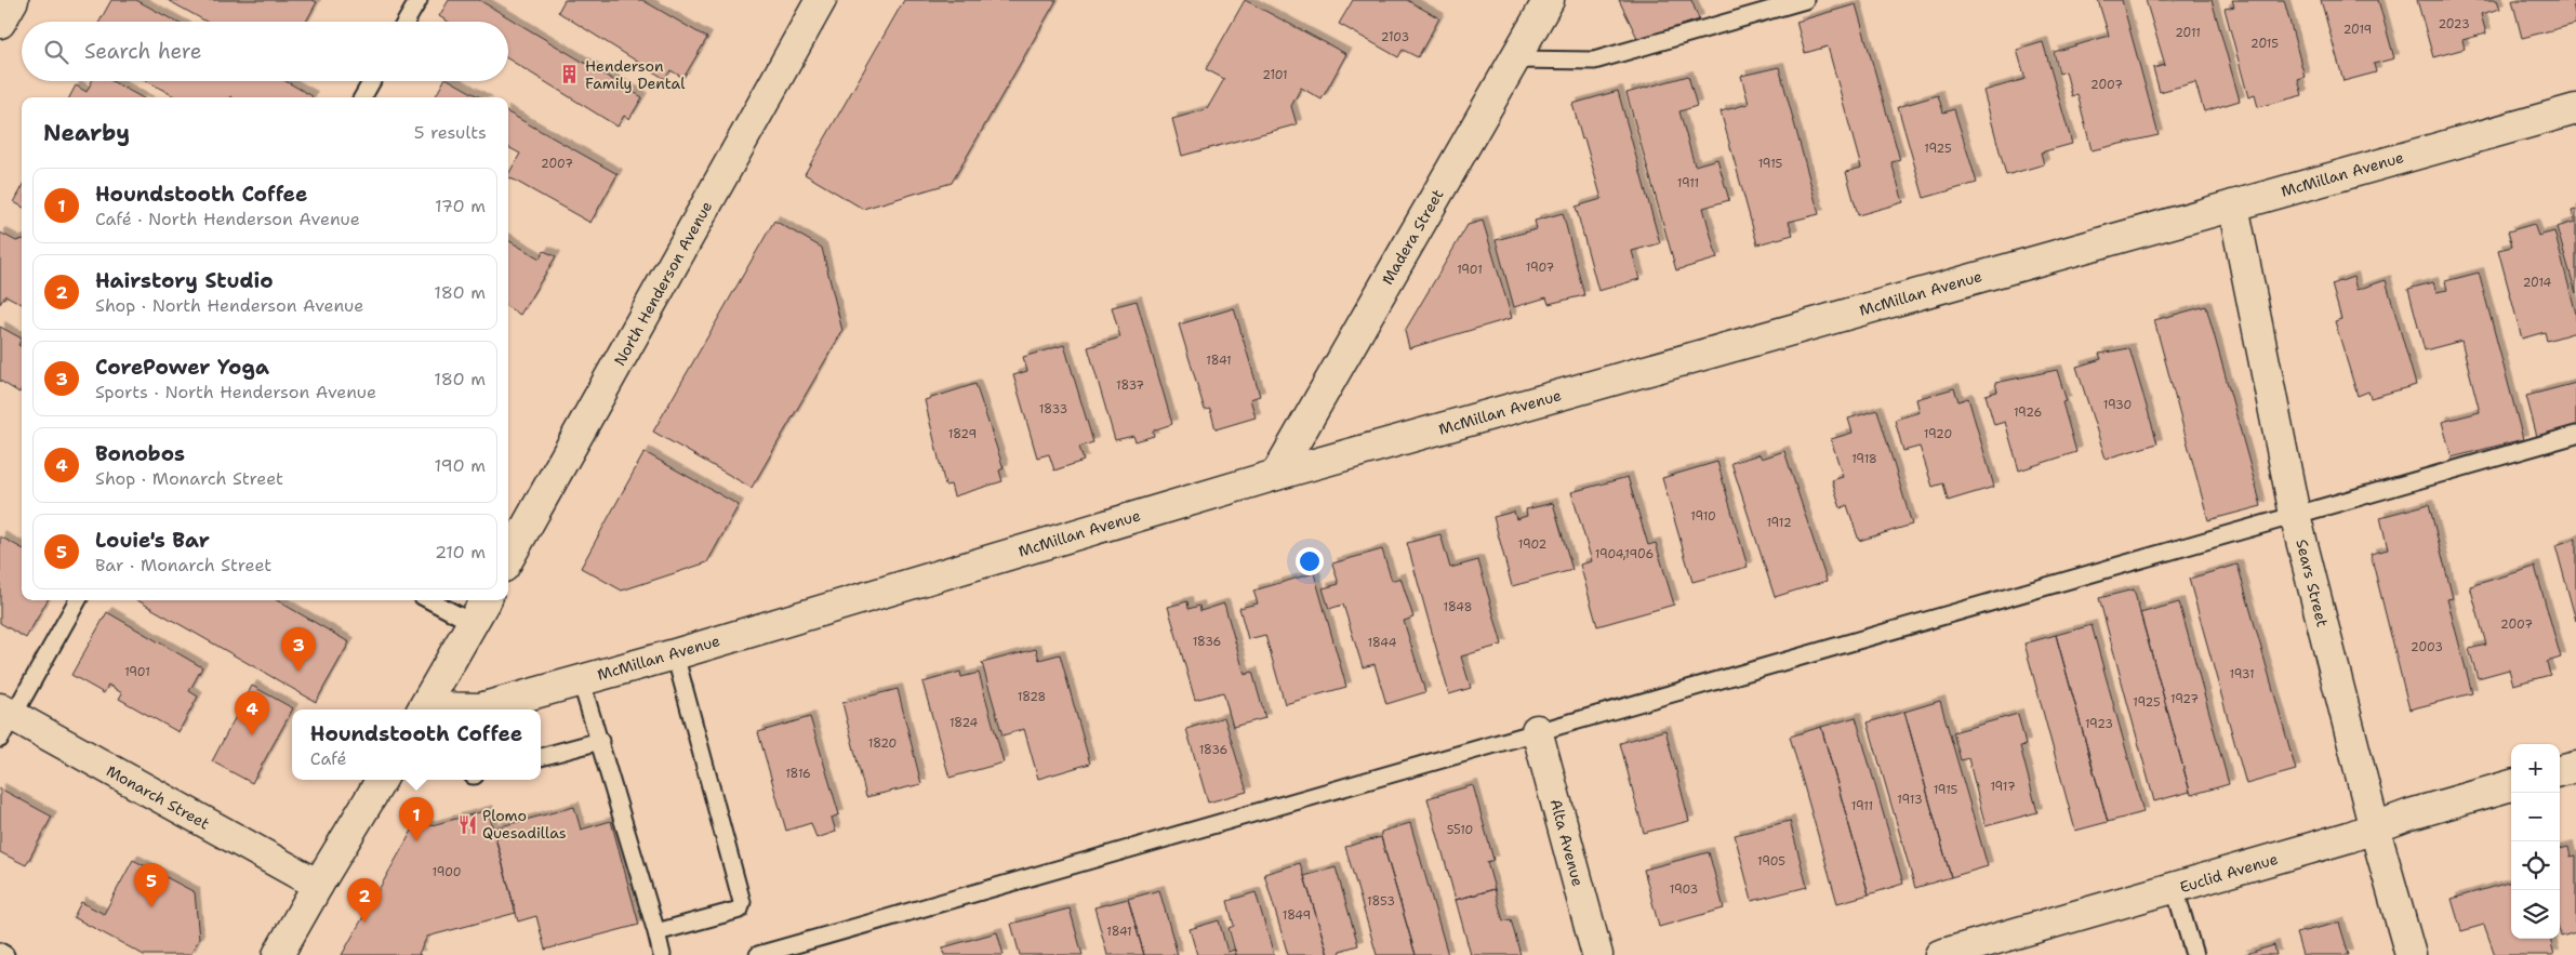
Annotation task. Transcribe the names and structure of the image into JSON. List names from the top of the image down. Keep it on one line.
{"streets":{"street":["McMillan Avenue","Madera Street","North Henderson Avenue","Sears Street","Monarch Street","Alta Avenue","Euclid Avenue"]},"crossings":[["McMillan Avenue","Madera Street"],["McMillan Avenue","Sears Street"],["Sears Street","Euclid Avenue"]],"places":{"building":["Henderson Family Dental"],"restaurant":["Plomo Quesadillas"]},"house_numbers":["2023","2019","2011","2103","2015","2101","2007","1925","2007","1915","1911","1907","1901","2014","1841","1837","1930","1833","1926","1829","1920","1918","1910","1912","1902","1904,1906","1848","2007","1836","1844","2003","1901","1931","1828","1927","1925","1824","1923","1820","1836","1816","1917","1915","1913","1911","5510","1905","1900","1903","1853","1849","1841"],"page":{"search":"Search here","heading":["Nearby","5 results"],"list":[{"mark":"1","name":"Houndstooth Coffee","note":"Café · North Henderson Avenue","value":"170 m"},{"mark":"2","name":"Hairstory Studio","note":"Shop · North Henderson Avenue","value":"180 m"},{"mark":"3","name":"CorePower Yoga","note":"Sports · North Henderson Avenue","value":"180 m"},{"mark":"4","name":"Bonobos","note":"Shop · Monarch Street","value":"190 m"},{"mark":"5","name":"Louie's Bar","note":"Bar · Monarch Street","value":"210 m"}],"pins":["3","4","1","5","2"],"popup":["Houndstooth Coffee","Café"],"map_buttons":["+","−"]}}
